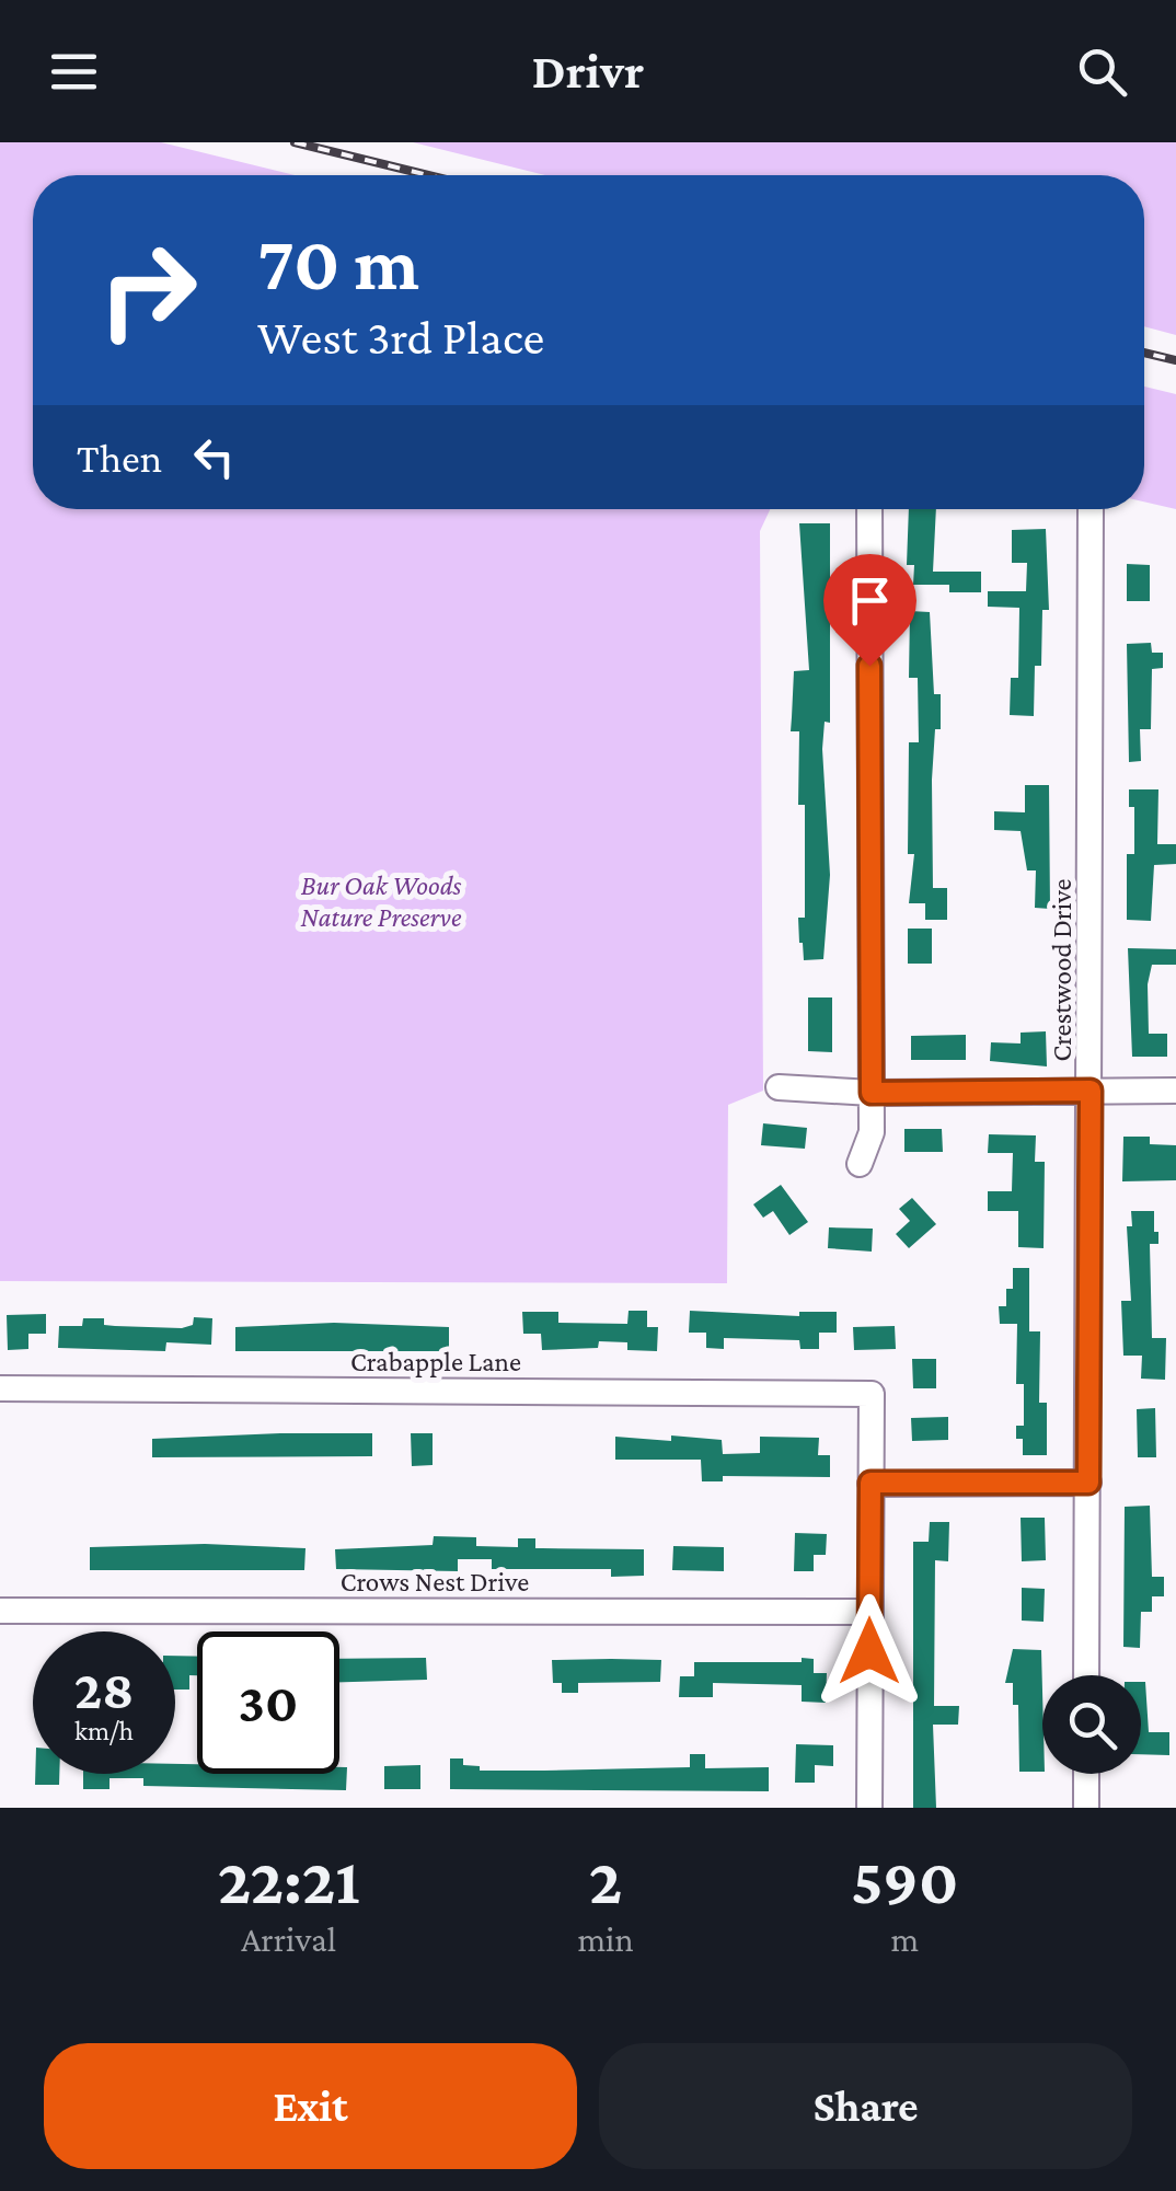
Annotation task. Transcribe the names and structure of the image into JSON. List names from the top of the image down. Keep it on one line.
{"streets":{"street":["Crestwood Drive","Crabapple Lane","Crows Nest Drive"]},"parks":["Bur Oak Woods Nature Preserve"],"page":{"header":"Drivr","turn":["70 m","West 3rd Place"],"then":"Then","speed":"28 km/h","limit":"30","eta":["22:21","Arrival","2","min","590","m"],"buttons":["Exit","Share"]}}
